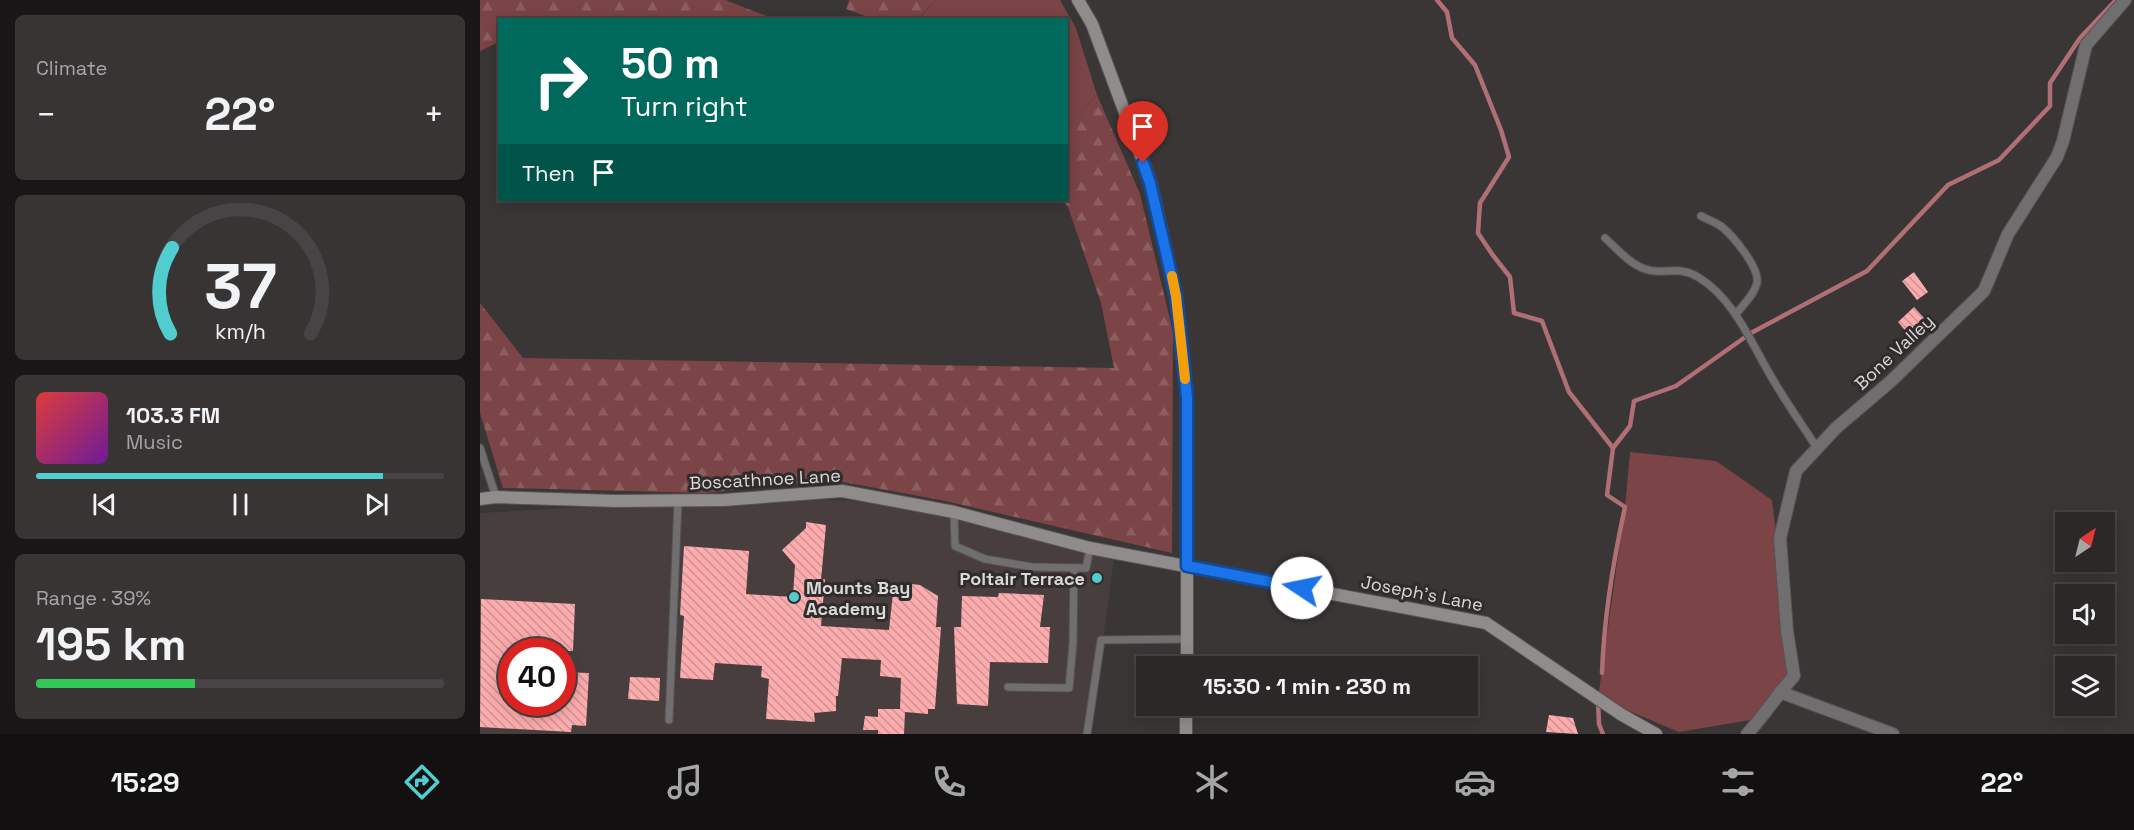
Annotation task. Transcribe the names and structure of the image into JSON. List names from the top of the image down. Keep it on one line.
{"streets":{"street":["Bone Valley","Boscathnoe Lane","Joseph's Lane"]},"crossings":[["Boscathnoe Lane","Joseph's Lane"]],"places":["Poltair Terrace","Mounts Bay Academy"],"north":"top right","page":{"tile":["Climate",["Range · 39%","195 km"]],"turn":["50 m","Turn right"],"heat":["−","22°","+"],"then":"Then","song":["103.3 FM","Music"],"limit":"40","trip":"15:30 · 1 min · 230 m","tabs":["15:29","22°"],"gauge":["37","km/h"]}}
